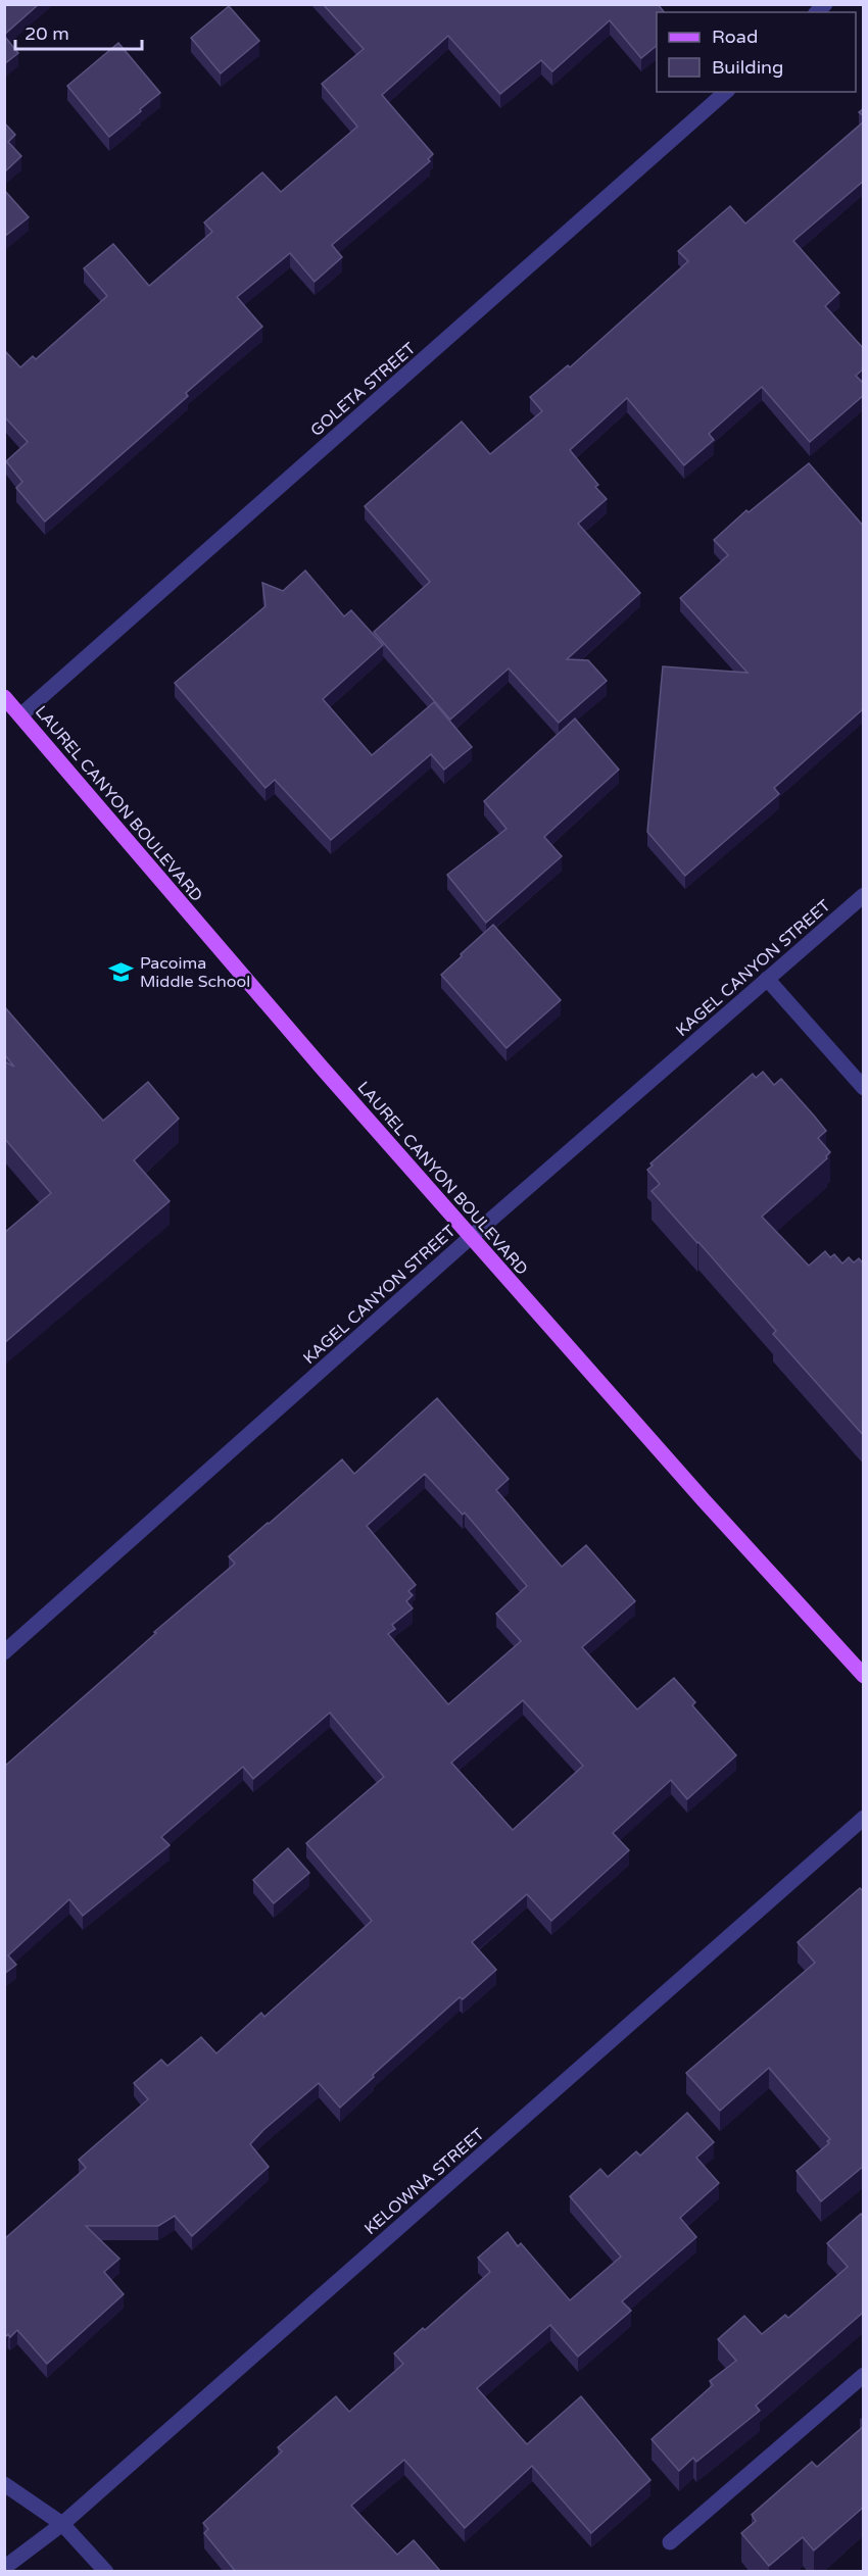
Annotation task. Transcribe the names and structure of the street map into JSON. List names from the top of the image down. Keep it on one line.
{"streets":{"main road":["LAUREL CANYON BOULEVARD"],"street":["GOLETA STREET","KAGEL CANYON STREET","KELOWNA STREET"]},"crossings":[["GOLETA STREET","LAUREL CANYON BOULEVARD"],["LAUREL CANYON BOULEVARD","KAGEL CANYON STREET"]],"places":{"school or university":["Pacoima Middle School"]},"legend":["Road","Building"],"scale_bar":"20 m"}
